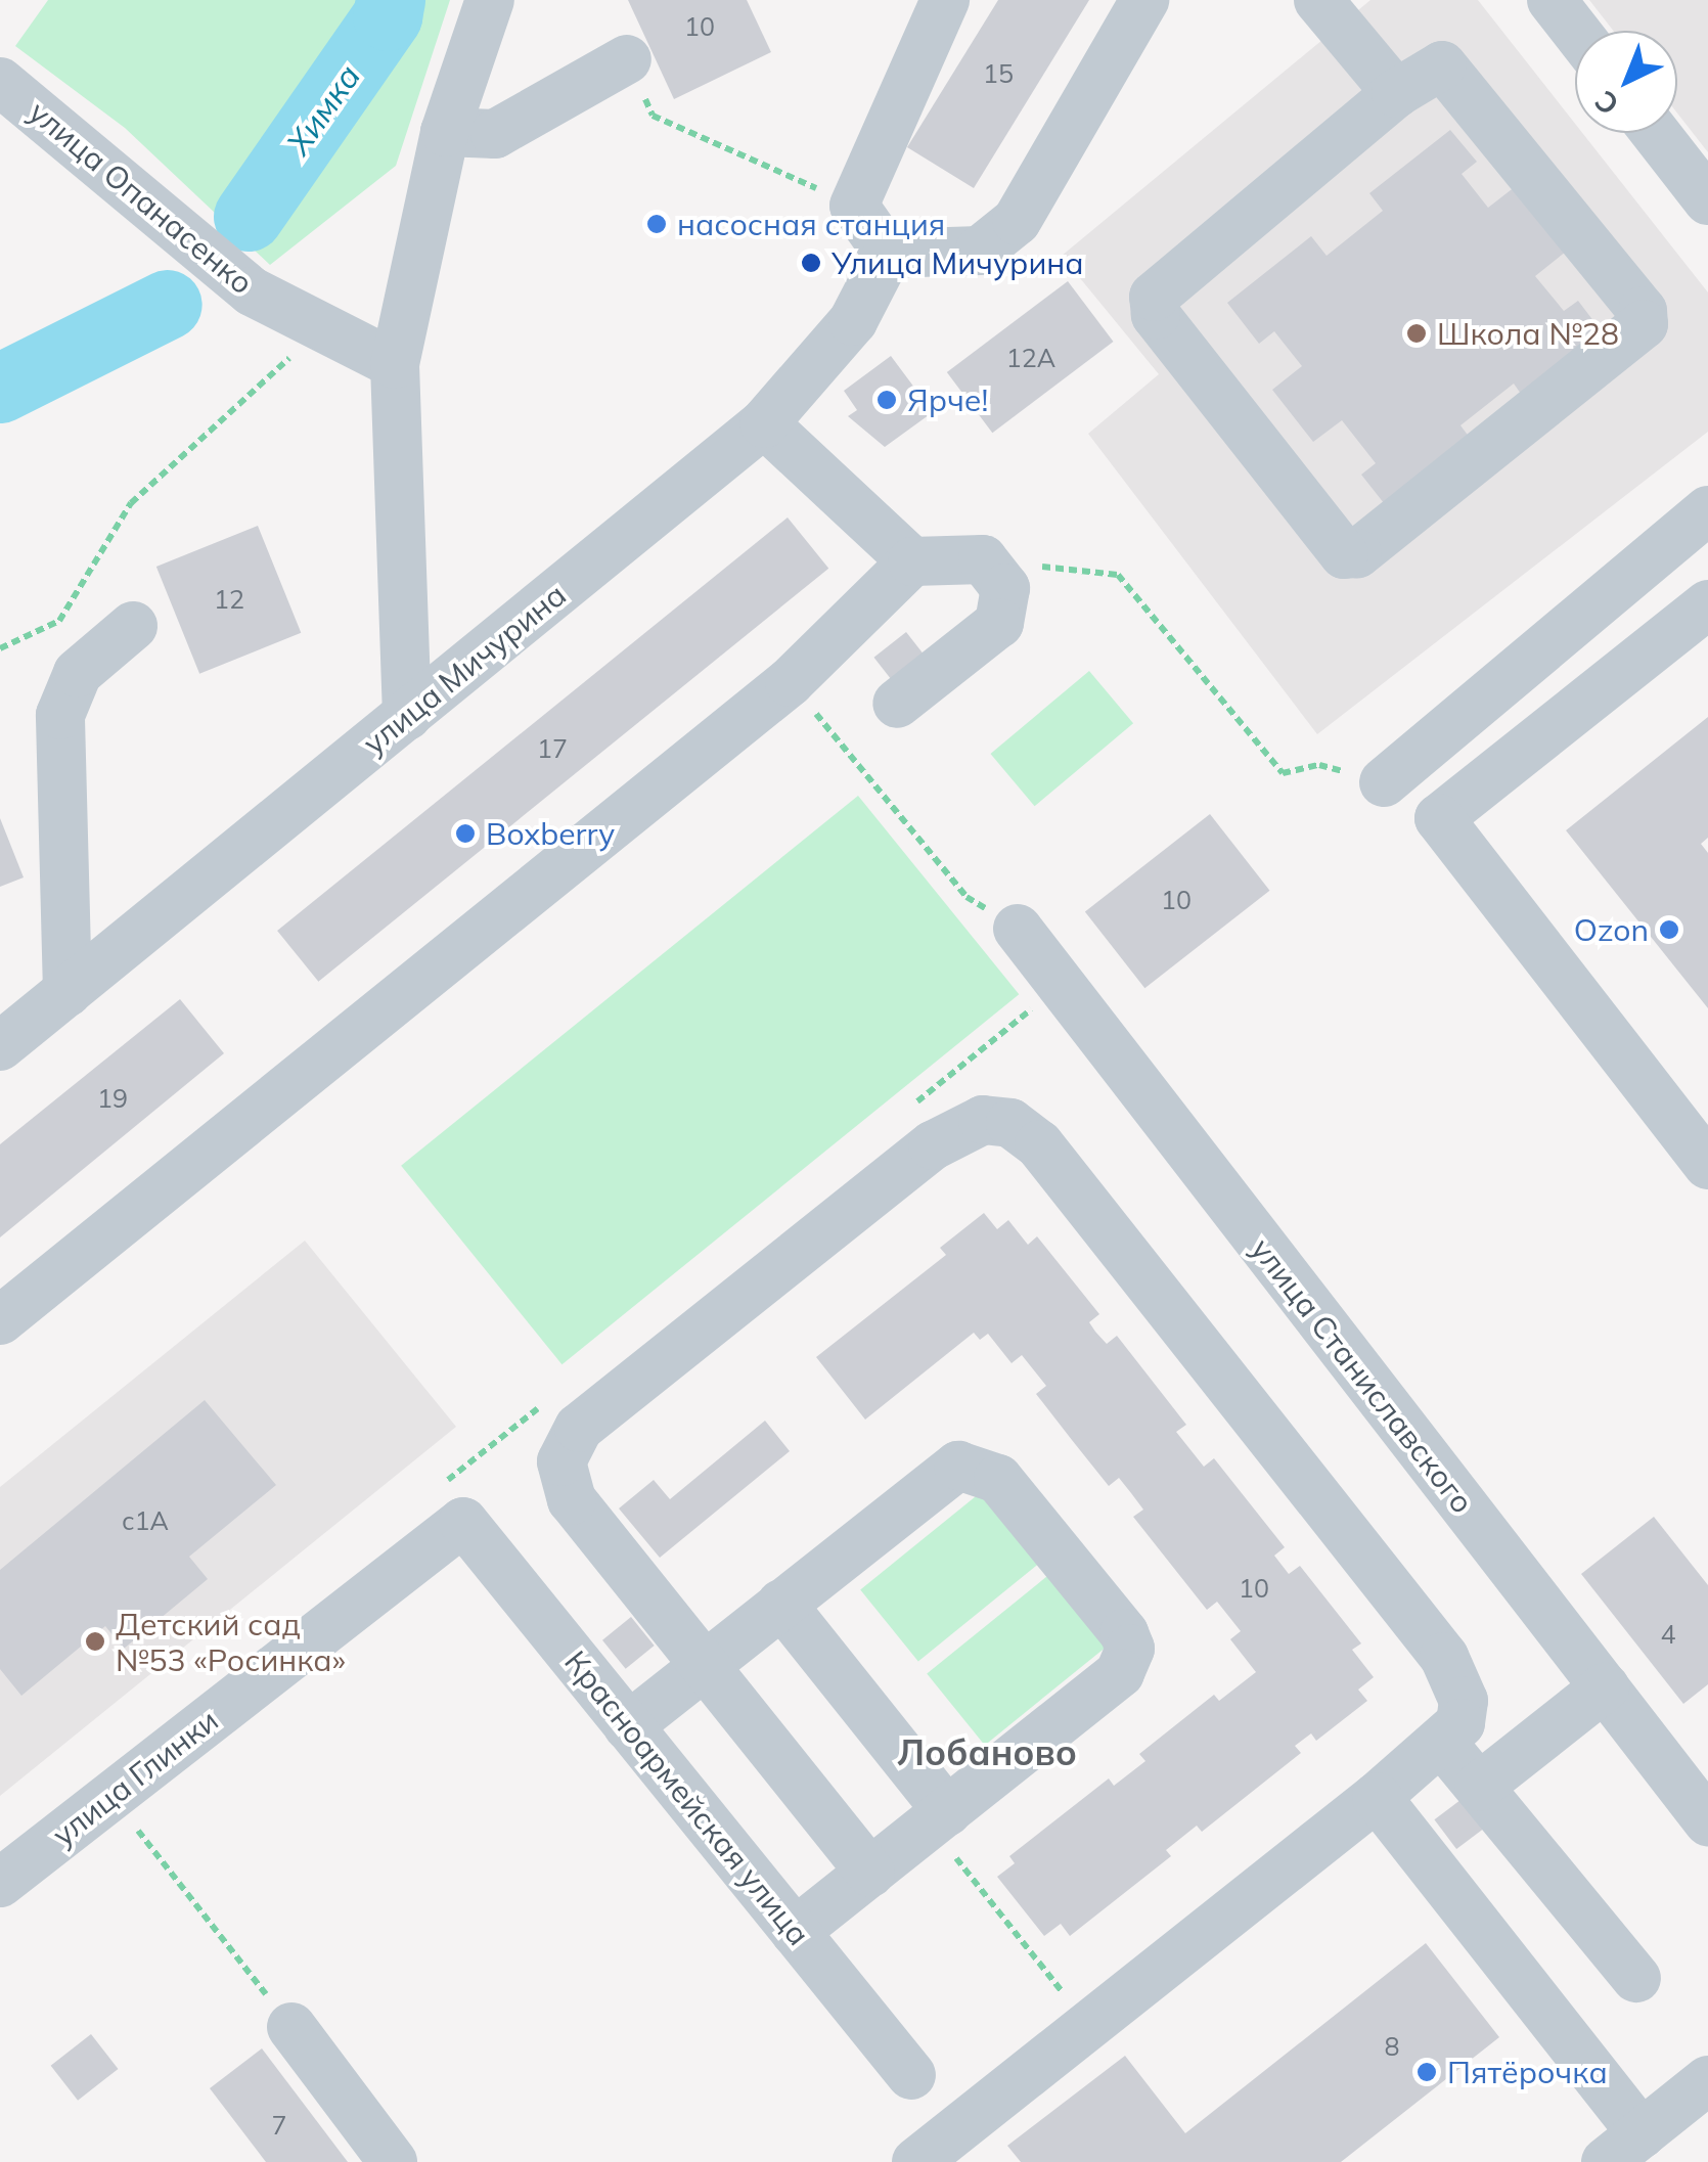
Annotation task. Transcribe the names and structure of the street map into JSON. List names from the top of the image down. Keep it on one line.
{"streets":{"street":["улица Опанасенко","улица Мичурина","улица Станиславского","улица Глинки","Красноармейская улица"]},"crossings":[["улица Глинки","Красноармейская улица"]],"districts":["Лобаново"],"water":["Химка"],"places":["насосная станция","Улица Мичурина","Школа №28","Ярче!","Boxberry","Ozon","Детский сад №53 «Росинка»","Пятёрочка"],"house_numbers":["10","15","12А","12","17","10","19","с1А","10","4","8","7"],"north":"bottom left"}
